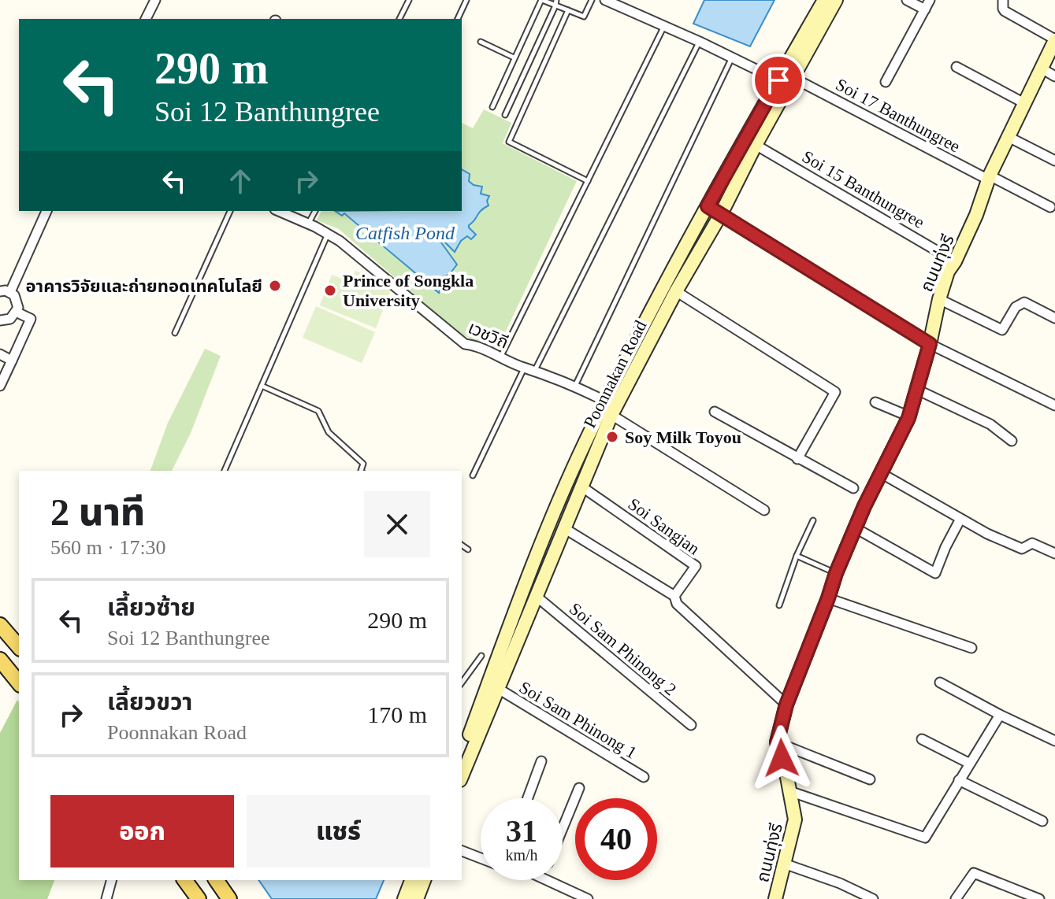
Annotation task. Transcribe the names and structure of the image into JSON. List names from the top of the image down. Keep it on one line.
{"streets":{"street":["Soi 17 Banthungree","Soi 15 Banthungree","ถนนทุ่งรี","เวชวิถี","Poonnakan Road","Soi Sangjan","Soi Sam Phinong 2","Soi Sam Phinong 1"]},"crossings":[["Soi 17 Banthungree","ถนนทุ่งรี"],["Soi 17 Banthungree","Poonnakan Road"],["Soi 15 Banthungree","ถนนทุ่งรี"],["Soi 15 Banthungree","Poonnakan Road"],["เวชวิถี","Poonnakan Road"],["Poonnakan Road","Soi Sangjan"],["Poonnakan Road","Soi Sam Phinong 2"],["Poonnakan Road","Soi Sam Phinong 1"]],"water":["Catfish Pond"],"places":["อาคารวิจัยและถ่ายทอดเทคโนโลยี","Prince of Songkla University","Soy Milk Toyou"],"page":{"turn":["290 m","Soi 12 Banthungree"],"heading":["2 นาที","560 m · 17:30"],"list":[{"name":"เลี้ยวซ้าย","note":"Soi 12 Banthungree","value":"290 m"},{"name":"เลี้ยวขวา","note":"Poonnakan Road","value":"170 m"}],"buttons":["ออก","แชร์"],"speed":"31 km/h","limit":"40"}}
